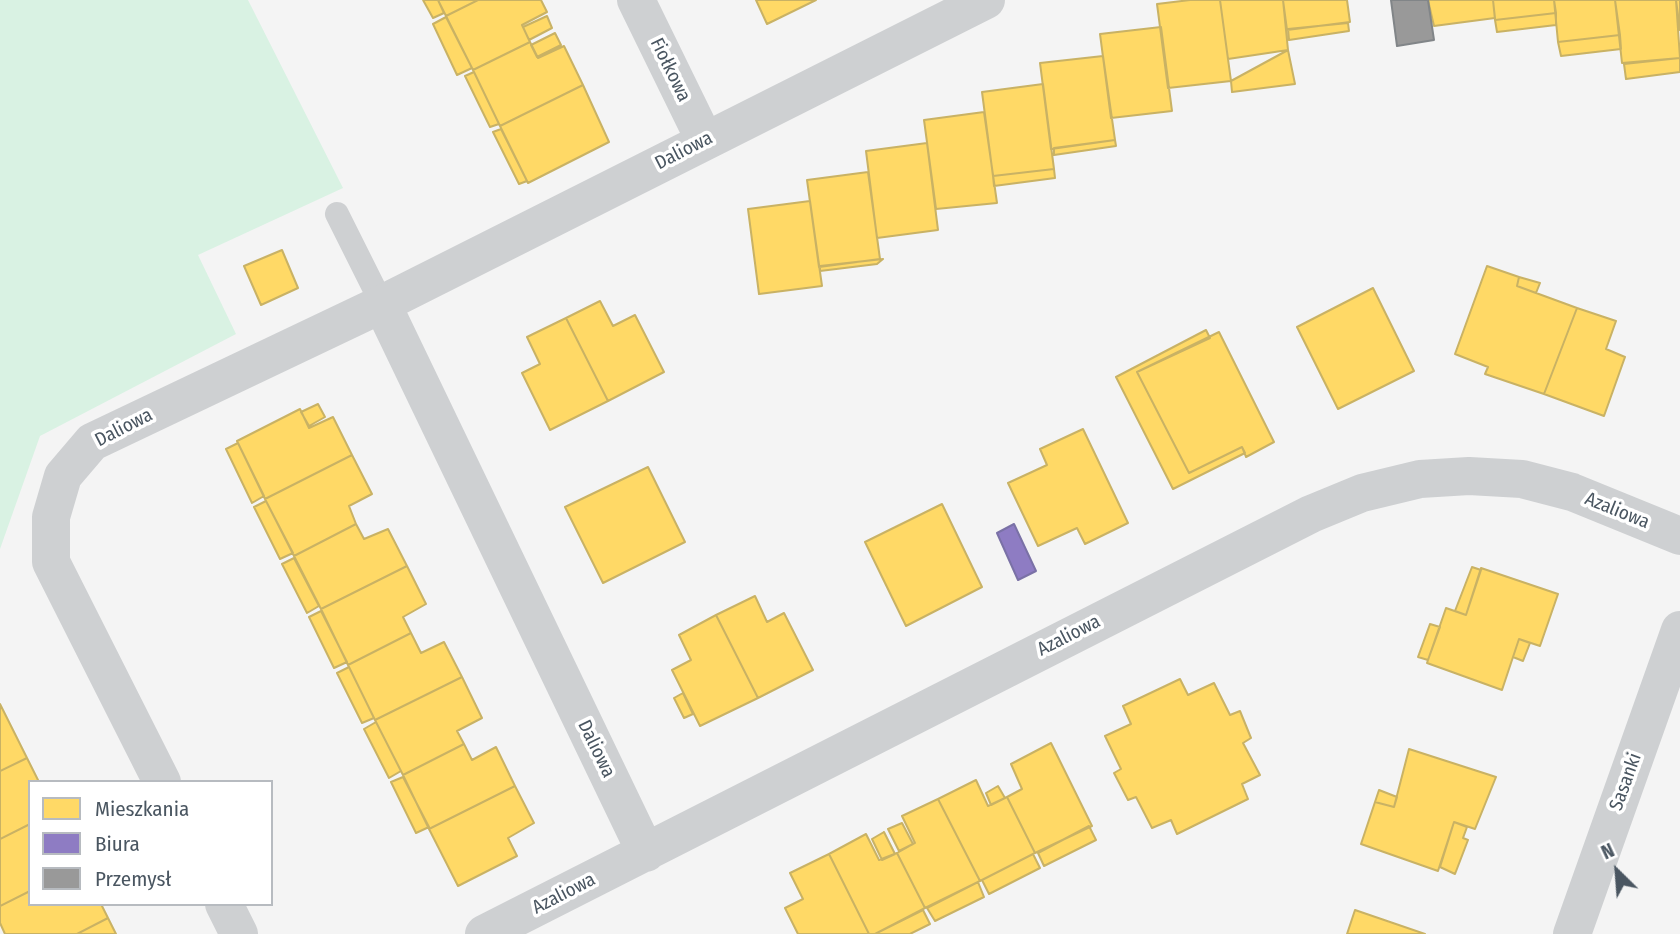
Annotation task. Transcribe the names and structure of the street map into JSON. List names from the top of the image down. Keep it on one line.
{"streets":{"street":["Fiołkowa","Daliowa","Azaliowa","Sasanki"]},"crossings":[["Fiołkowa","Daliowa"],["Daliowa","Azaliowa"]],"legend":["Mieszkania","Biura","Przemysł"],"north":"top left"}
